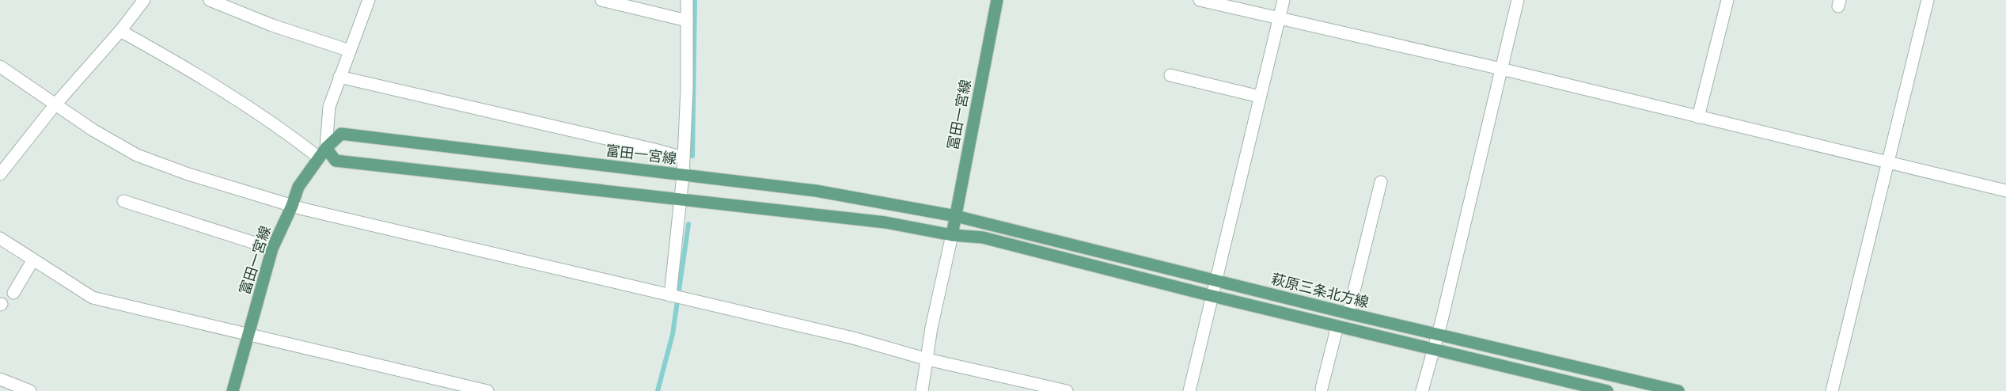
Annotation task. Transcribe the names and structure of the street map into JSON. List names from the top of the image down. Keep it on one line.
{"streets":{"main road":["冨田一宮線","富田一宮線","萩原三条北方線"]},"crossings":[["冨田一宮線","富田一宮線"],["冨田一宮線","萩原三条北方線"],["富田一宮線","萩原三条北方線"]]}
